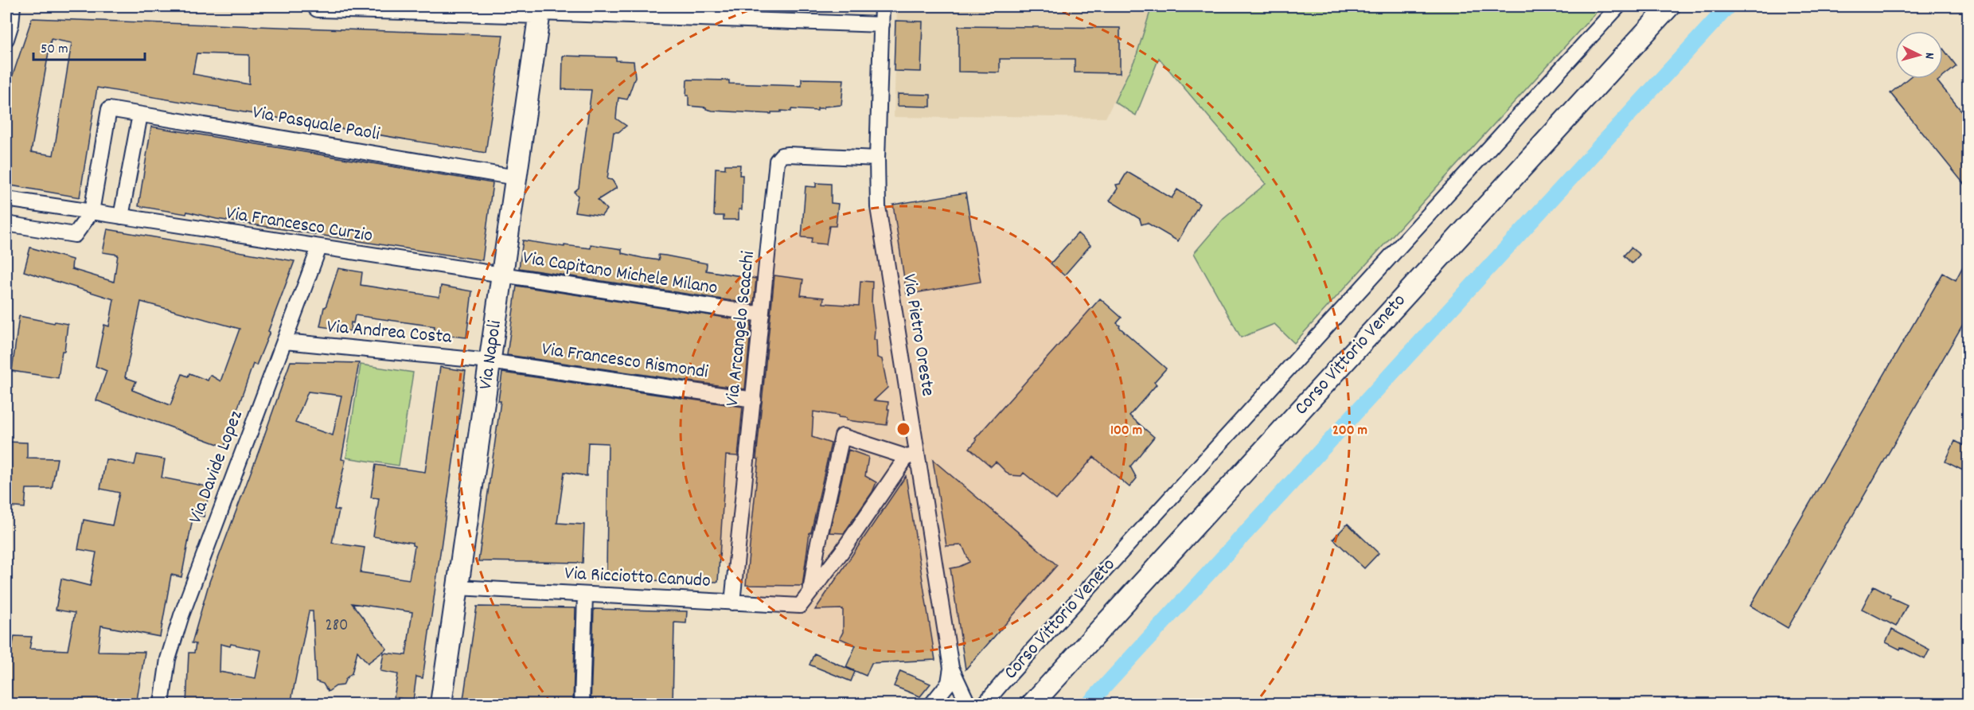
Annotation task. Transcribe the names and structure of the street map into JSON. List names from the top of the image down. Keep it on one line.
{"streets":{"main road":["Via Napoli","Corso Vittorio Veneto"],"street":["Via Pasquale Paoli","Via Francesco Curzio","Via Capitano Michele Milano","Via Arcangelo Scacchi","Via Andrea Costa","Via Pietro Oreste","Via Francesco Rismondi","Via Davide Lopez","Via Ricciotto Canudo"]},"crossings":[["Via Pasquale Paoli","Via Francesco Curzio"],["Via Pasquale Paoli","Via Napoli"],["Via Francesco Curzio","Via Capitano Michele Milano"],["Via Francesco Curzio","Via Napoli"],["Via Francesco Curzio","Via Davide Lopez"],["Via Capitano Michele Milano","Via Arcangelo Scacchi"],["Via Capitano Michele Milano","Via Napoli"],["Via Arcangelo Scacchi","Via Pietro Oreste"],["Via Arcangelo Scacchi","Via Francesco Rismondi"],["Via Arcangelo Scacchi","Via Ricciotto Canudo"],["Via Andrea Costa","Via Napoli"],["Via Andrea Costa","Via Francesco Rismondi"],["Via Andrea Costa","Via Davide Lopez"],["Via Napoli","Via Francesco Rismondi"],["Via Napoli","Via Ricciotto Canudo"]],"house_numbers":["280"],"scale_bar":"50 m","north":"right","rings":["100 m","200 m"]}
